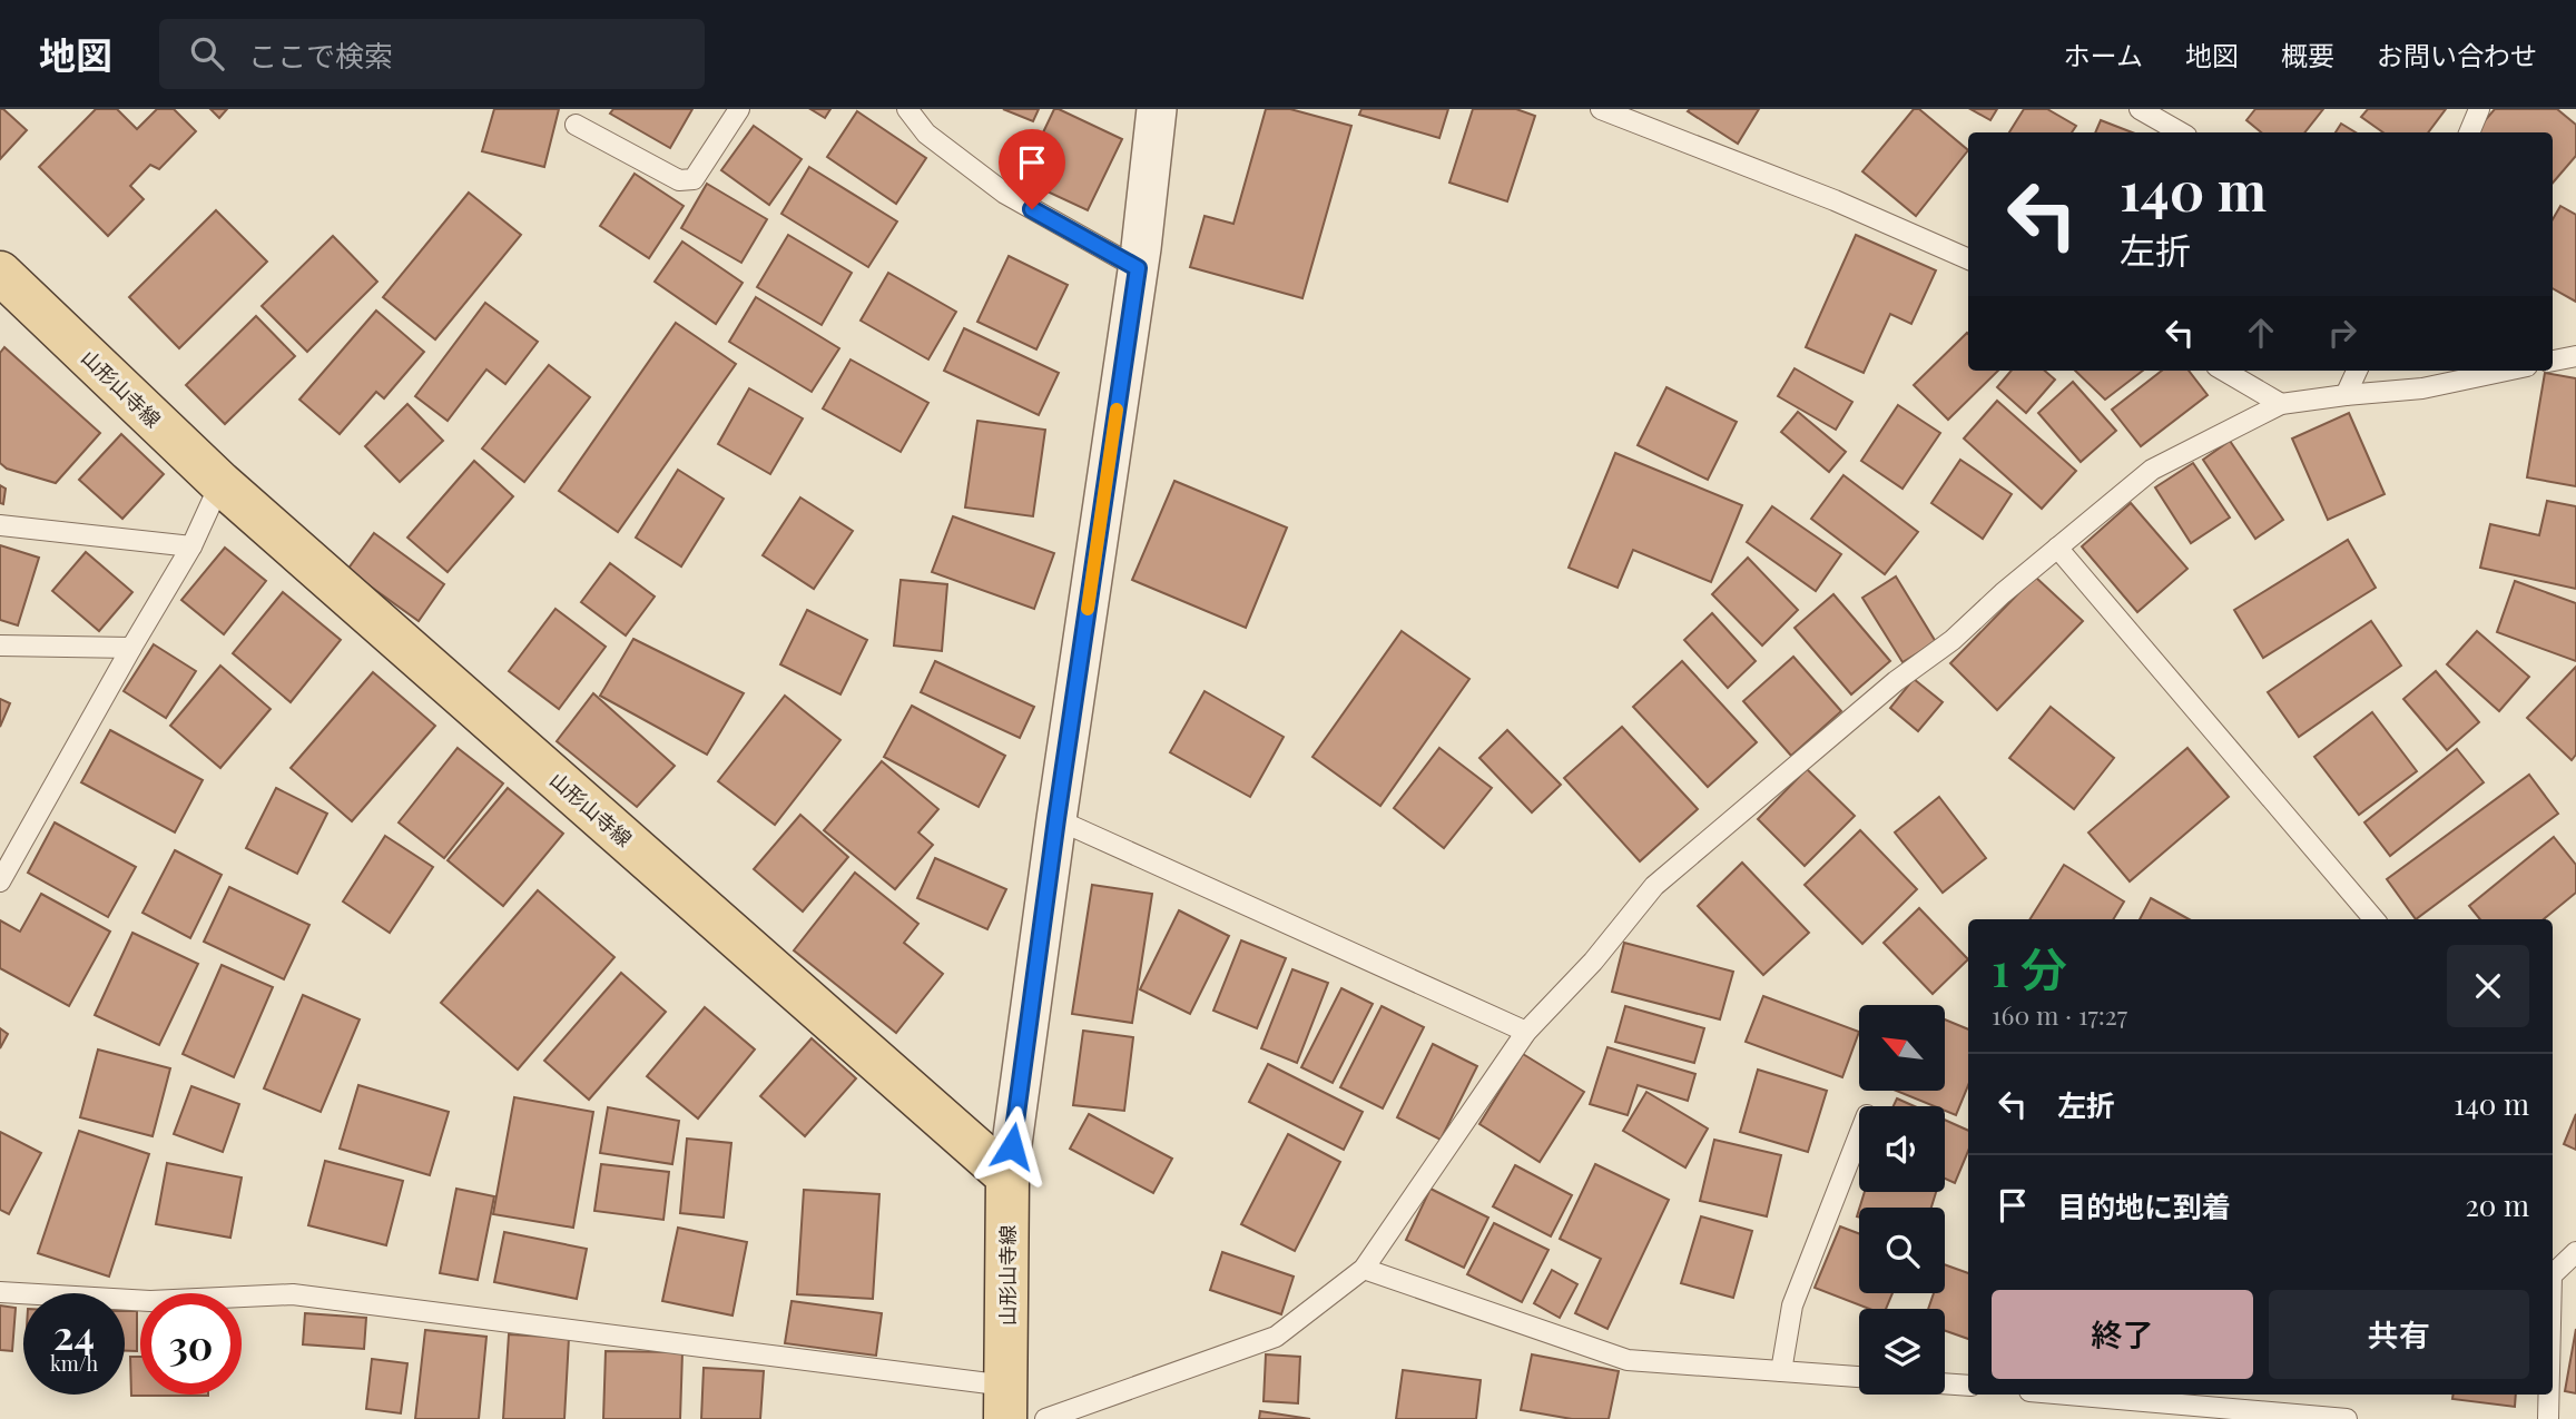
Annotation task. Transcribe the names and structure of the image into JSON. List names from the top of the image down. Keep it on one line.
{"streets":{"main road":["山形山寺線"]},"north":"top left","page":{"header":"地図","search":"ここで検索","nav":["ホーム","地図","概要","お問い合わせ"],"turn":["140 m","左折"],"heading":["1 分","160 m · 17:27"],"list":[{"name":"左折","value":"140 m"},{"name":"目的地に到着","value":"20 m"}],"buttons":["終了","共有"],"speed":"24 km/h","limit":"30"}}
